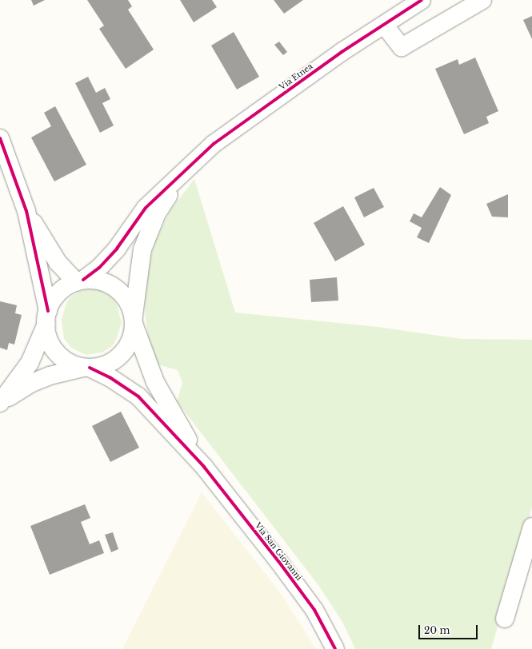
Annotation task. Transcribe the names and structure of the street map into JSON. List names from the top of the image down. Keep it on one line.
{"streets":{"street":["Via Etnea","Via San Giovanni"]},"scale_bar":"20 m"}
